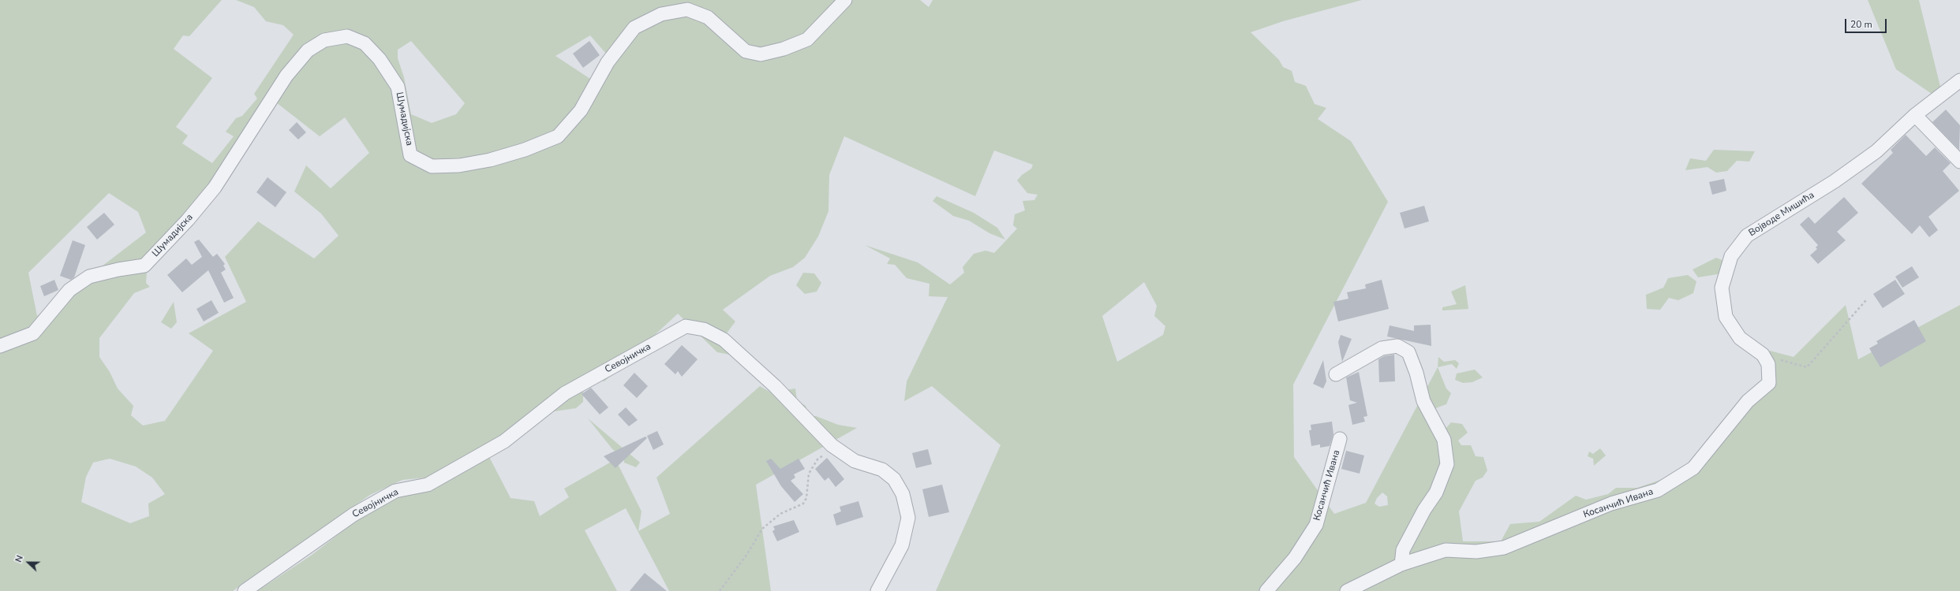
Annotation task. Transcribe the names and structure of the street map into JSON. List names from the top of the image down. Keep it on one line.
{"streets":{"street":["Шумадијска","Војводе Мишића","Севојничка","Косанчић Ивана"]},"crossings":[["Војводе Мишића","Косанчић Ивана"]],"scale_bar":"20 m","north":"left"}
